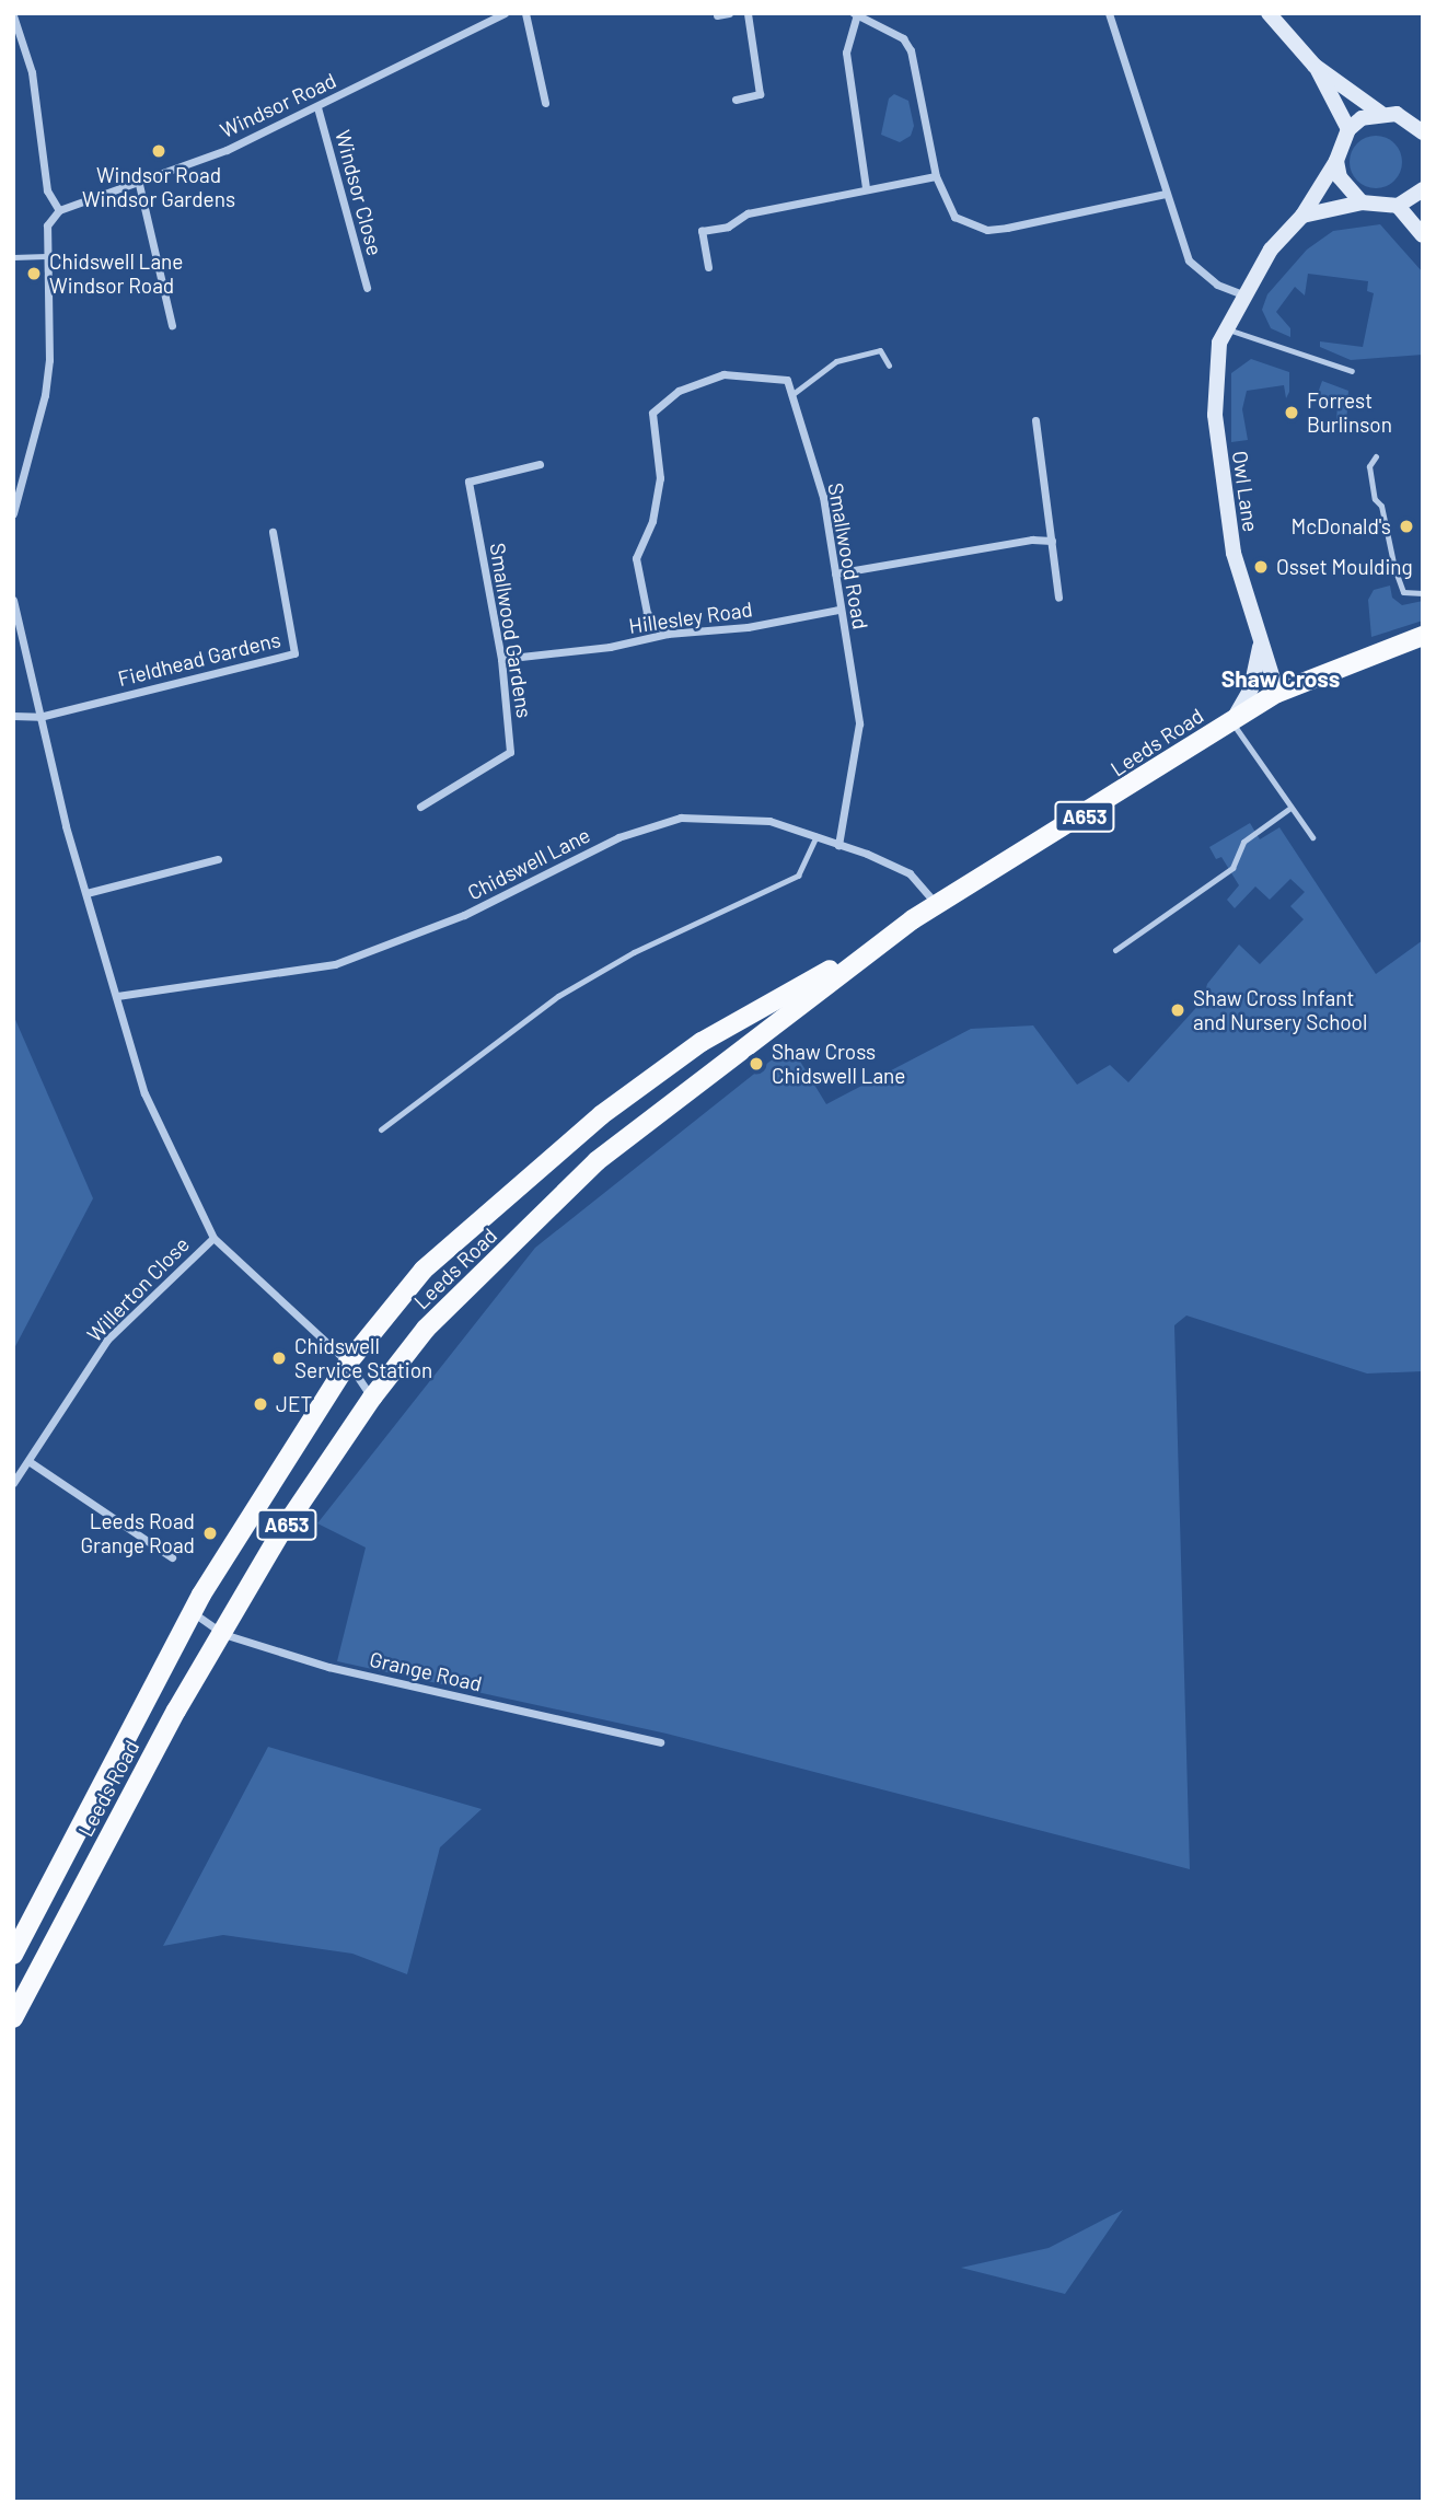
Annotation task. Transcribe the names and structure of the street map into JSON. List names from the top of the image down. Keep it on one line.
{"streets":{"main road":["Owl Lane","Leeds Road","A653"],"street":["Windsor Road","Windsor Close","Smallwood Road","Hillesley Road","Smallwood Gardens","Fieldhead Gardens","Chidswell Lane","Willerton Close","Grange Road"]},"crossings":[["Windsor Road","Windsor Close"],["Owl Lane","Leeds Road"],["Smallwood Road","Hillesley Road"],["Smallwood Road","Chidswell Lane"],["Hillesley Road","Smallwood Gardens"],["Leeds Road","Chidswell Lane"],["Leeds Road","Grange Road"]],"districts":["Shaw Cross"],"places":["Windsor Road Windsor Gardens","Chidswell Lane Windsor Road","Forrest Burlinson","McDonald's","Osset Moulding","Shaw Cross Infant and Nursery School","Shaw Cross Chidswell Lane","Chidswell Service Station","JET","Leeds Road Grange Road"]}
